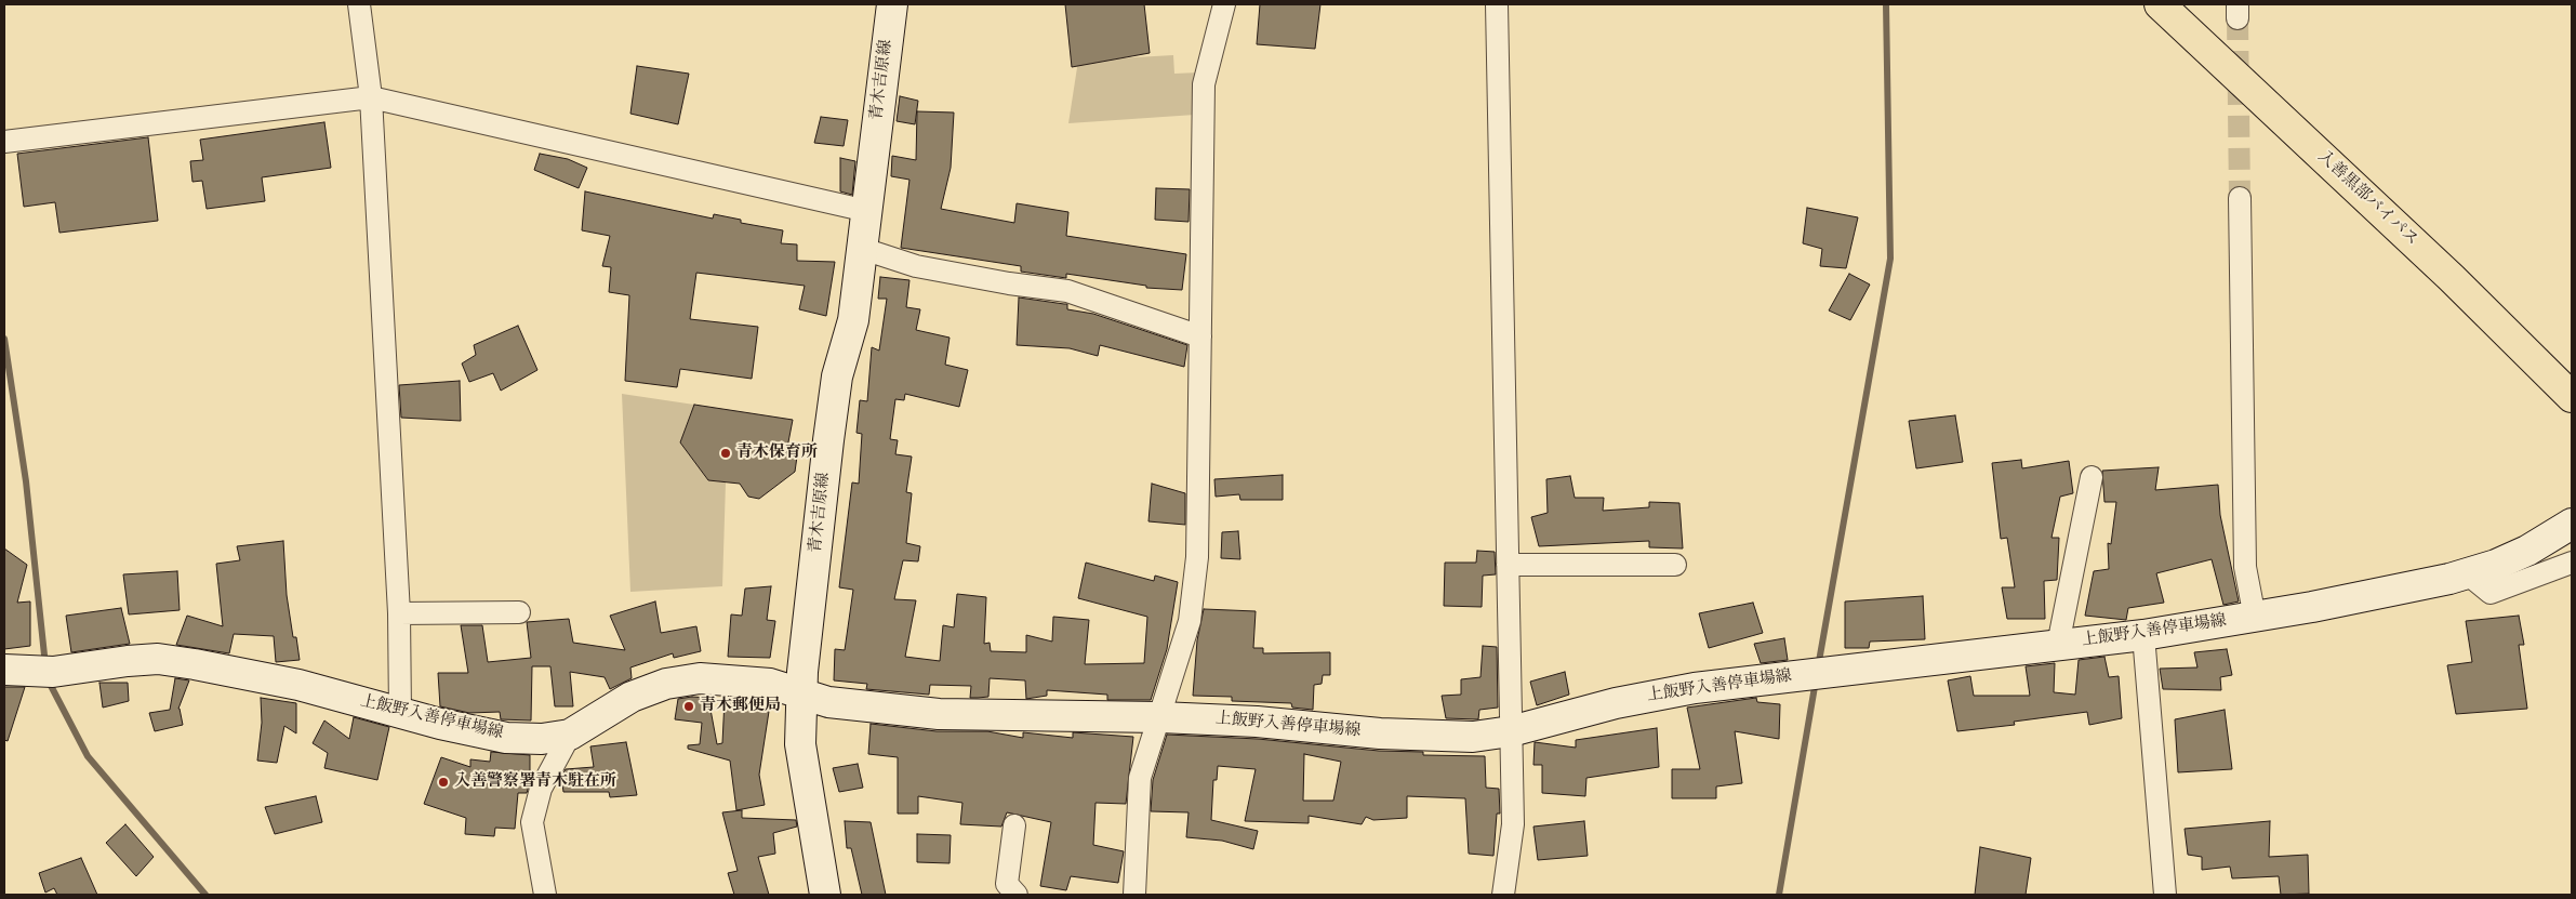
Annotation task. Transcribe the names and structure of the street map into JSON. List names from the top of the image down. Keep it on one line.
{"streets":{"highway":["入善黒部バイパス"],"main road":["青木吉原線","上飯野入善停車場線"]},"crossings":[["青木吉原線","上飯野入善停車場線"]],"places":["青木保育所","青木郵便局","入善警察署青木駐在所"]}
